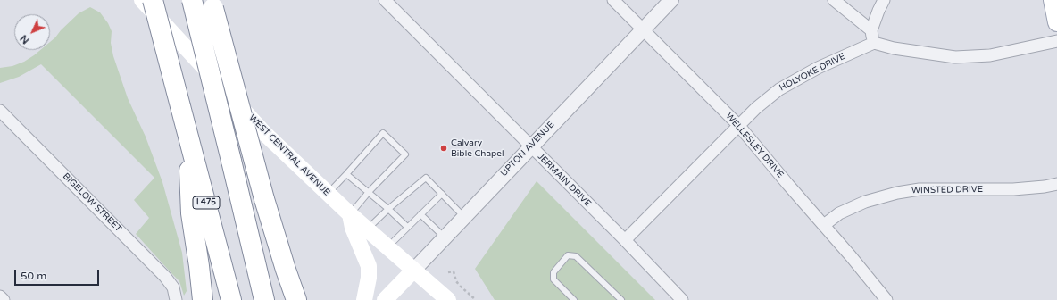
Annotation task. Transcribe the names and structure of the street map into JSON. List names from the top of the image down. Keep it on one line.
{"streets":{"highway":["I 475"],"main road":["UPTON AVENUE","WEST CENTRAL AVENUE"],"street":["HOLYOKE DRIVE","WELLESLEY DRIVE","JERMAIN DRIVE","WINSTED DRIVE","BIGELOW STREET"]},"crossings":[["HOLYOKE DRIVE","WELLESLEY DRIVE"],["HOLYOKE DRIVE","JERMAIN DRIVE"],["WELLESLEY DRIVE","UPTON AVENUE"],["WELLESLEY DRIVE","WINSTED DRIVE"],["UPTON AVENUE","WEST CENTRAL AVENUE"],["UPTON AVENUE","JERMAIN DRIVE"]],"places":["Calvary Bible Chapel"],"scale_bar":"50 m","north":"bottom left"}
